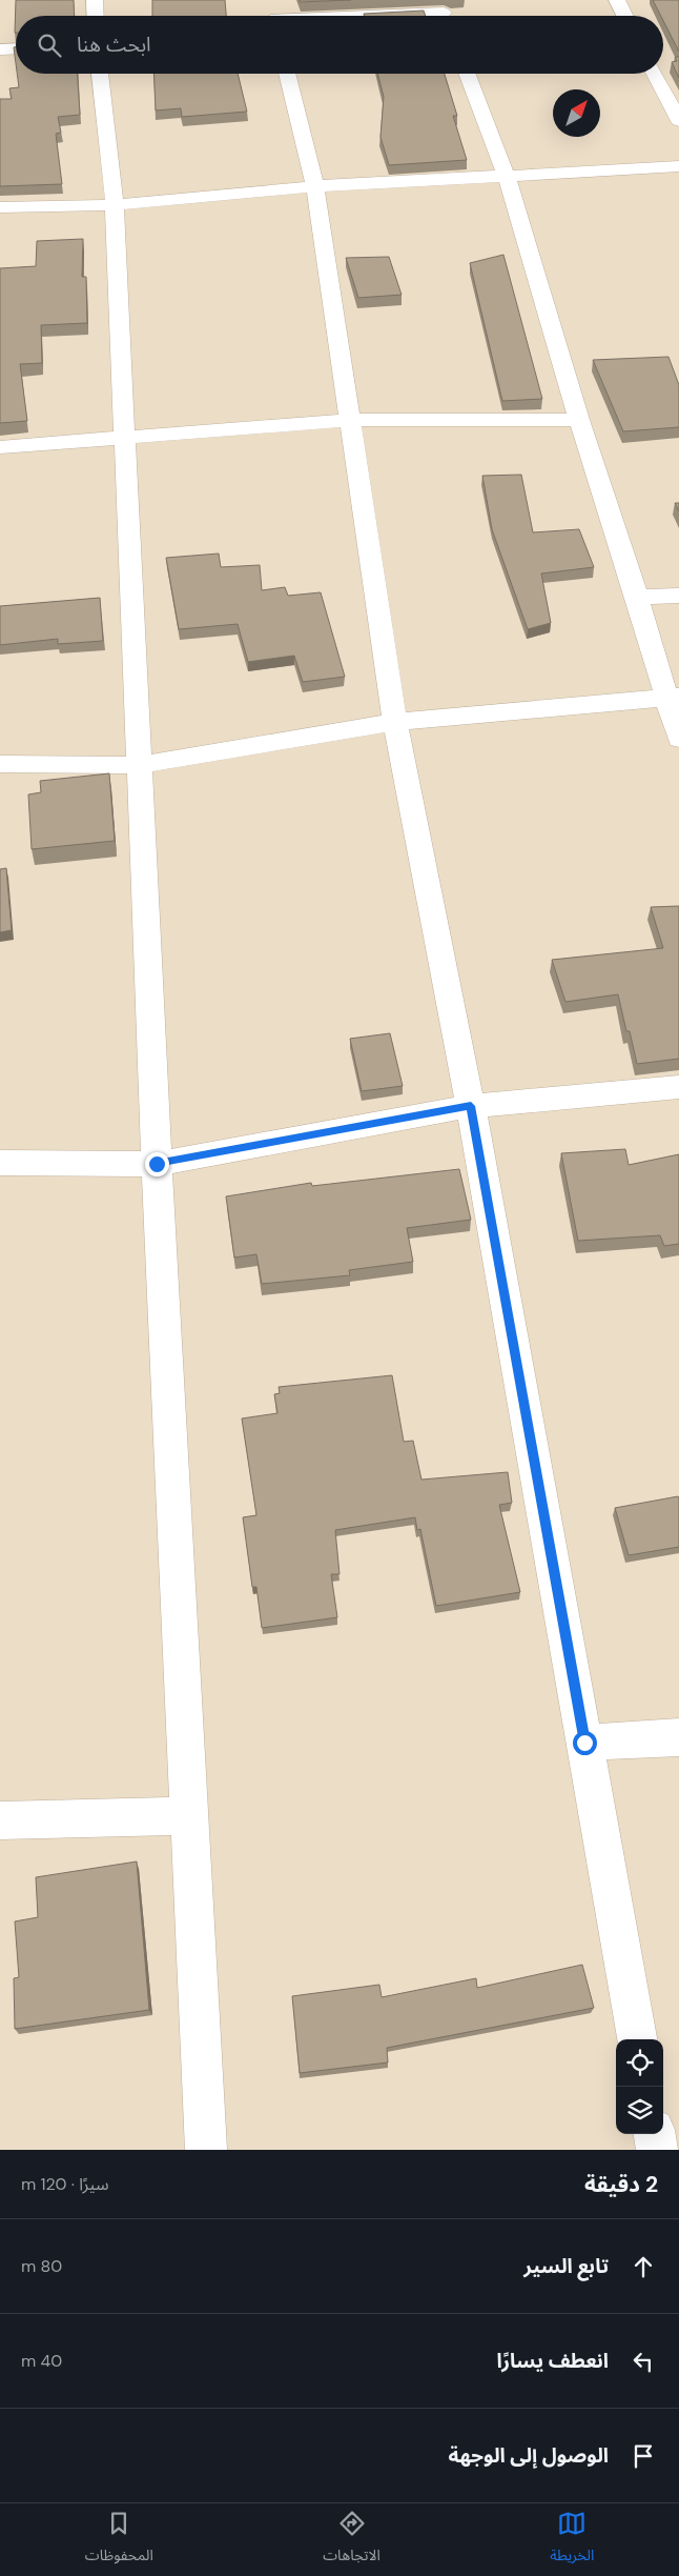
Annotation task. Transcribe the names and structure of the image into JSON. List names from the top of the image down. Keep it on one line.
{"north":"top right","page":{"search":"ابحث هنا","heading":["2 دقيقة","سيرًا · 120 m"],"list":[["تابع السير","80 m"],["انعطف يسارًا","40 m"],"الوصول إلى الوجهة"],"nav":["الخريطة","الاتجاهات","المحفوظات"]}}
